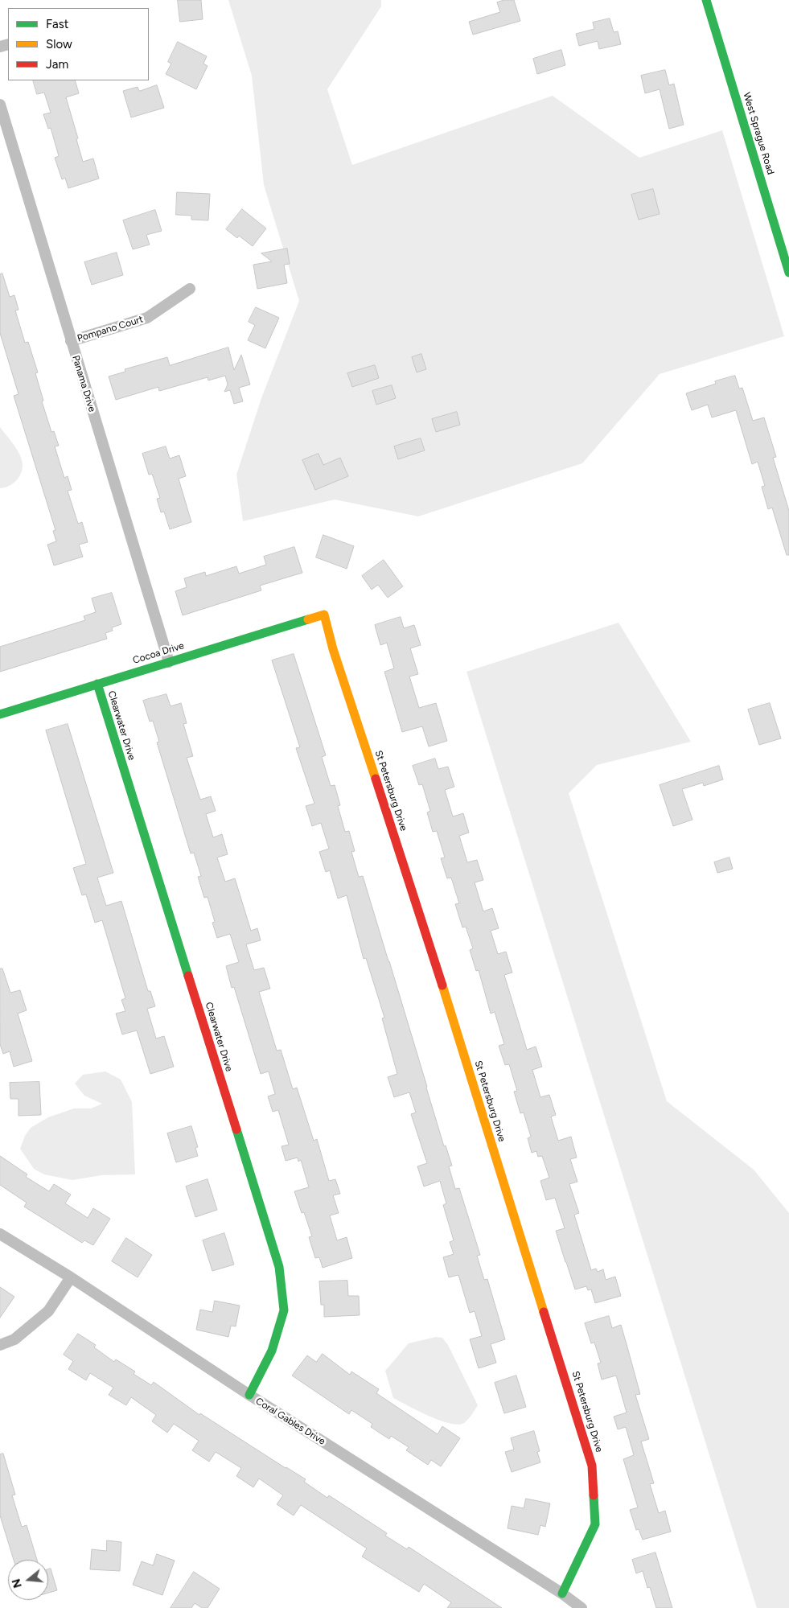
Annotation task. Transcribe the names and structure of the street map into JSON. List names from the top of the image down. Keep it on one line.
{"streets":{"street":["West Sprague Road","Pompano Court","Panama Drive","Cocoa Drive","Clearwater Drive","St Petersburg Drive","Coral Gables Drive"]},"crossings":[["Pompano Court","Panama Drive"],["Panama Drive","Cocoa Drive"],["Cocoa Drive","Clearwater Drive"],["Cocoa Drive","St Petersburg Drive"],["Clearwater Drive","Coral Gables Drive"],["St Petersburg Drive","Coral Gables Drive"]],"legend":["Fast","Slow","Jam"],"north":"left"}
